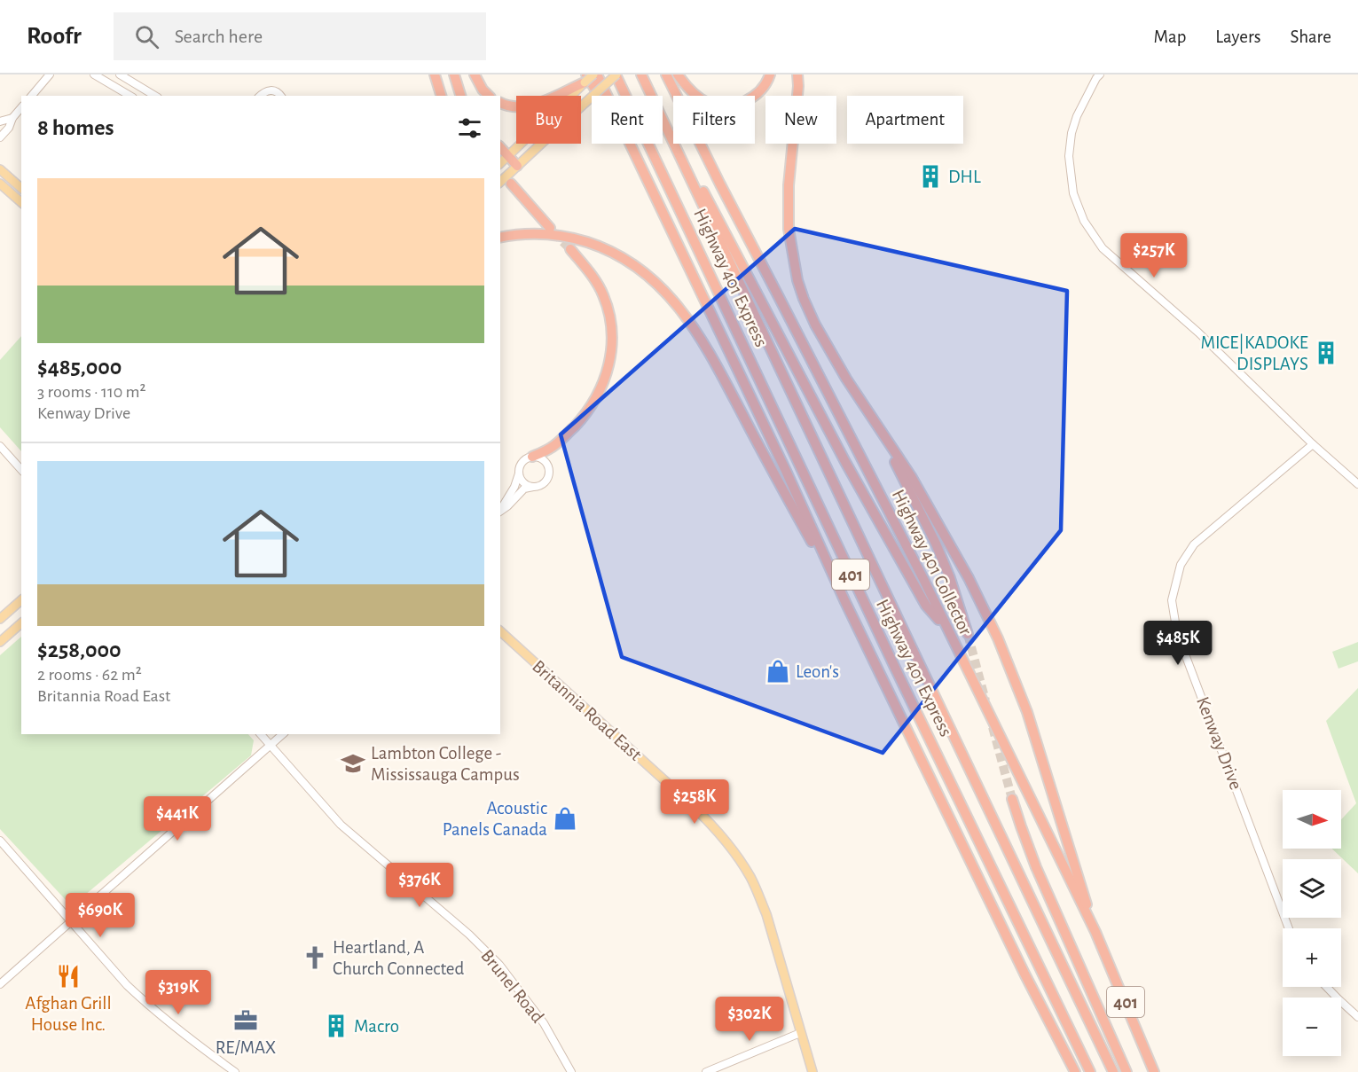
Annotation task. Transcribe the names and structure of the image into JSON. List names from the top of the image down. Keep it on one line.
{"streets":{"highway":["Highway 401 Express","Highway 401 Collector","401"],"main road":["Britannia Road East"],"street":["Kenway Drive","Brunel Road"]},"places":{"building":["DHL","MICE|KADOKE DISPLAYS","Macro"],"shop":["Leon's","Acoustic Panels Canada"],"school or university":["Lambton College - Mississauga Campus"],"church":["Heartland, A Church Connected"],"restaurant":["Afghan Grill House Inc."],"office":["RE/MAX"]},"north":"right","page":{"header":"Roofr","search":"Search here","nav":["Map","Layers","Share"],"chip":["Buy","Rent","Filters","New","Apartment"],"heading":"8 homes","list":[{"name":"$485,000","note":"3 rooms · 110 m² · Kenway Drive"},{"name":"$258,000","note":"2 rooms · 62 m² · Britannia Road East"}],"price":["$257K","$485K","$258K","$441K","$376K","$690K","$319K","$302K"],"map_buttons":["+","−"]}}
